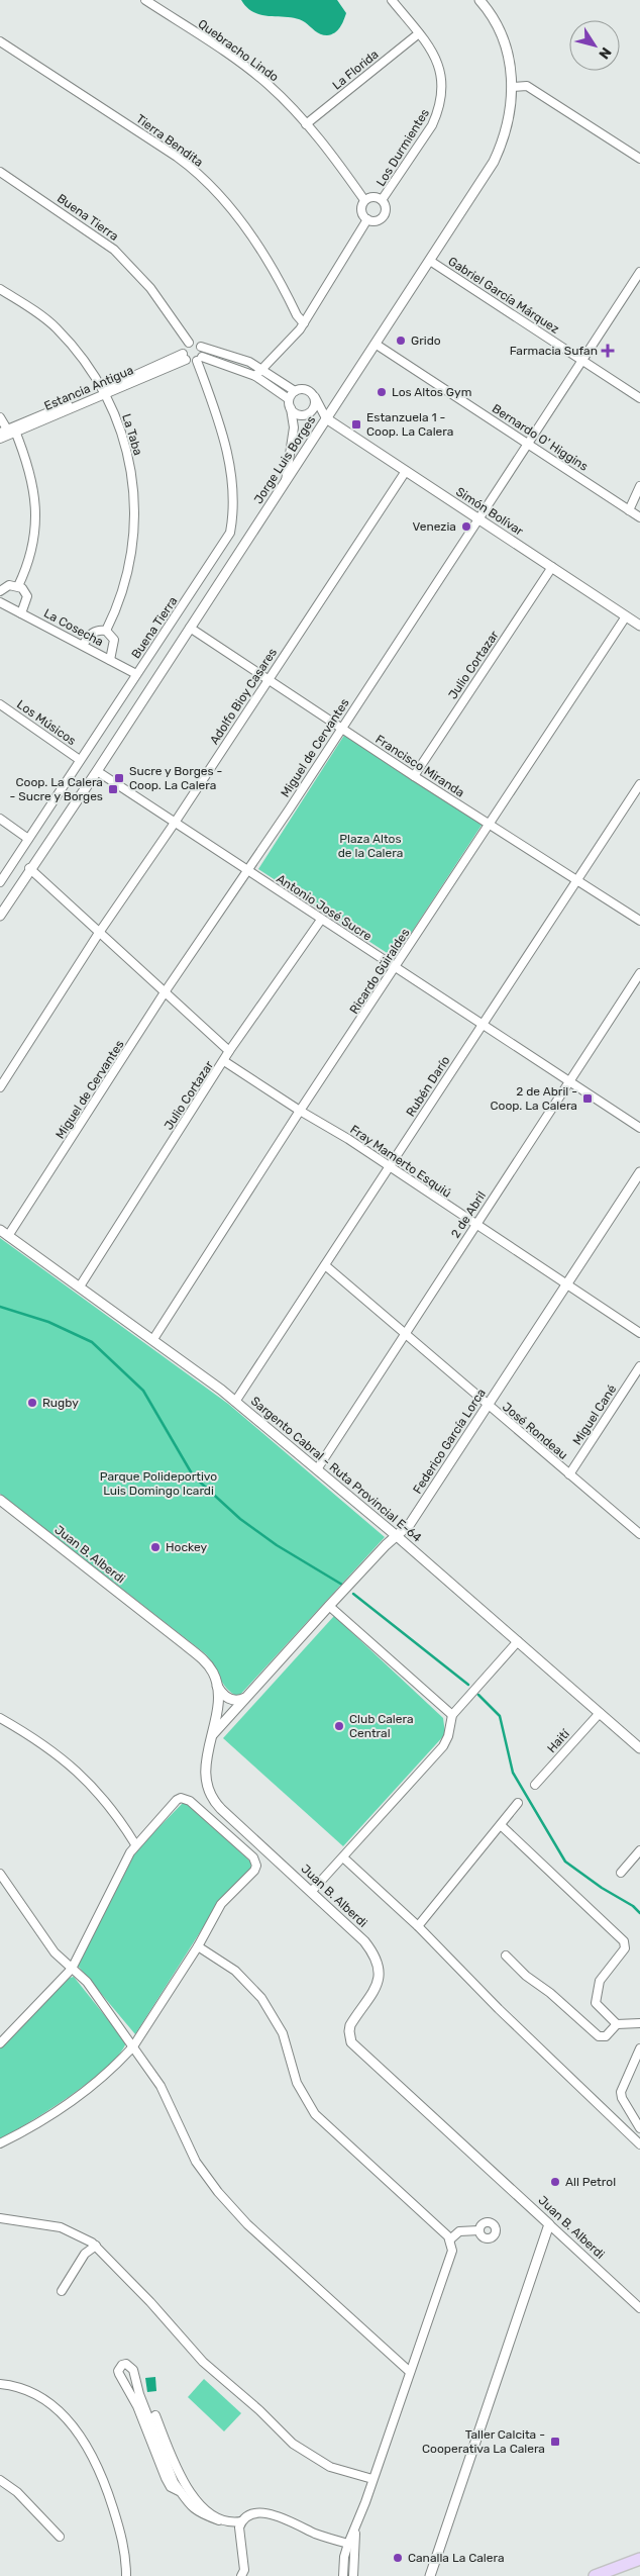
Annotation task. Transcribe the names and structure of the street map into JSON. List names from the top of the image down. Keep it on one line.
{"streets":{"street":["Quebracho Lindo","La Florida","Tierra Bendita","Los Durmientes","Buena Tierra","Gabriel García Márquez","Estancia Antigua","La Taba","Bernardo O' Higgins","Jorge Luis Borges","Simón Bolívar","La Cosecha","Julio Cortazar","Adolfo Bioy Casares","Los Músicos","Miguel de Cervantes","Francisco Miranda","Antonio José Sucre","Ricardo Güiraldes","Rubén Darío","Fray Mamerto Esquiú","2 de Abril","Miguel Cané","José Rondeau","Federico García Lorca","Sargento Cabral - Ruta Provincial E-64","Juan B. Alberdi","Haití"]},"crossings":[["Quebracho Lindo","La Florida"],["Quebracho Lindo","Los Durmientes"],["La Florida","Los Durmientes"],["Buena Tierra","Estancia Antigua"],["Buena Tierra","La Cosecha"],["Buena Tierra","Los Músicos"],["Gabriel García Márquez","Jorge Luis Borges"],["Gabriel García Márquez","Miguel de Cervantes"],["Estancia Antigua","La Taba"],["Bernardo O' Higgins","Jorge Luis Borges"],["Bernardo O' Higgins","Miguel de Cervantes"],["Jorge Luis Borges","Simón Bolívar"],["Jorge Luis Borges","Francisco Miranda"],["Jorge Luis Borges","Antonio José Sucre"],["Simón Bolívar","Julio Cortazar"],["Simón Bolívar","Adolfo Bioy Casares"],["Simón Bolívar","Miguel de Cervantes"],["Simón Bolívar","Ricardo Güiraldes"],["Julio Cortazar","Francisco Miranda"],["Julio Cortazar","Antonio José Sucre"],["Julio Cortazar","Fray Mamerto Esquiú"],["Julio Cortazar","Sargento Cabral - Ruta Provincial E-64"],["Adolfo Bioy Casares","Francisco Miranda"],["Adolfo Bioy Casares","Antonio José Sucre"],["Miguel de Cervantes","Francisco Miranda"],["Miguel de Cervantes","Antonio José Sucre"],["Miguel de Cervantes","Sargento Cabral - Ruta Provincial E-64"],["Francisco Miranda","Ricardo Güiraldes"],["Francisco Miranda","Rubén Darío"],["Antonio José Sucre","Ricardo Güiraldes"],["Antonio José Sucre","Rubén Darío"],["Antonio José Sucre","2 de Abril"],["Ricardo Güiraldes","Fray Mamerto Esquiú"],["Ricardo Güiraldes","Sargento Cabral - Ruta Provincial E-64"],["Rubén Darío","Fray Mamerto Esquiú"],["Rubén Darío","José Rondeau"],["Rubén Darío","Sargento Cabral - Ruta Provincial E-64"],["Fray Mamerto Esquiú","2 de Abril"],["Fray Mamerto Esquiú","Federico García Lorca"],["2 de Abril","José Rondeau"],["2 de Abril","Sargento Cabral - Ruta Provincial E-64"],["Miguel Cané","José Rondeau"],["José Rondeau","Federico García Lorca"],["Federico García Lorca","Sargento Cabral - Ruta Provincial E-64"],["Federico García Lorca","Juan B. Alberdi"],["Sargento Cabral - Ruta Provincial E-64","Haití"]],"parks":["Plaza Altos de la Calera","Parque Polideportivo Luis Domingo Icardi"],"places":{"other":["Grido","Los Altos Gym","Venezia","Rugby","Hockey","Club Calera Central","All Petrol","Canalla La Calera"],"health":["Farmacia Sufan"],"transit":["Estanzuela 1 - Coop. La Calera","Sucre y Borges - Coop. La Calera","Coop. La Calera - Sucre y Borges","2 de Abril - Coop. La Calera","Taller Calcita - Cooperativa La Calera"]},"north":"bottom right"}
